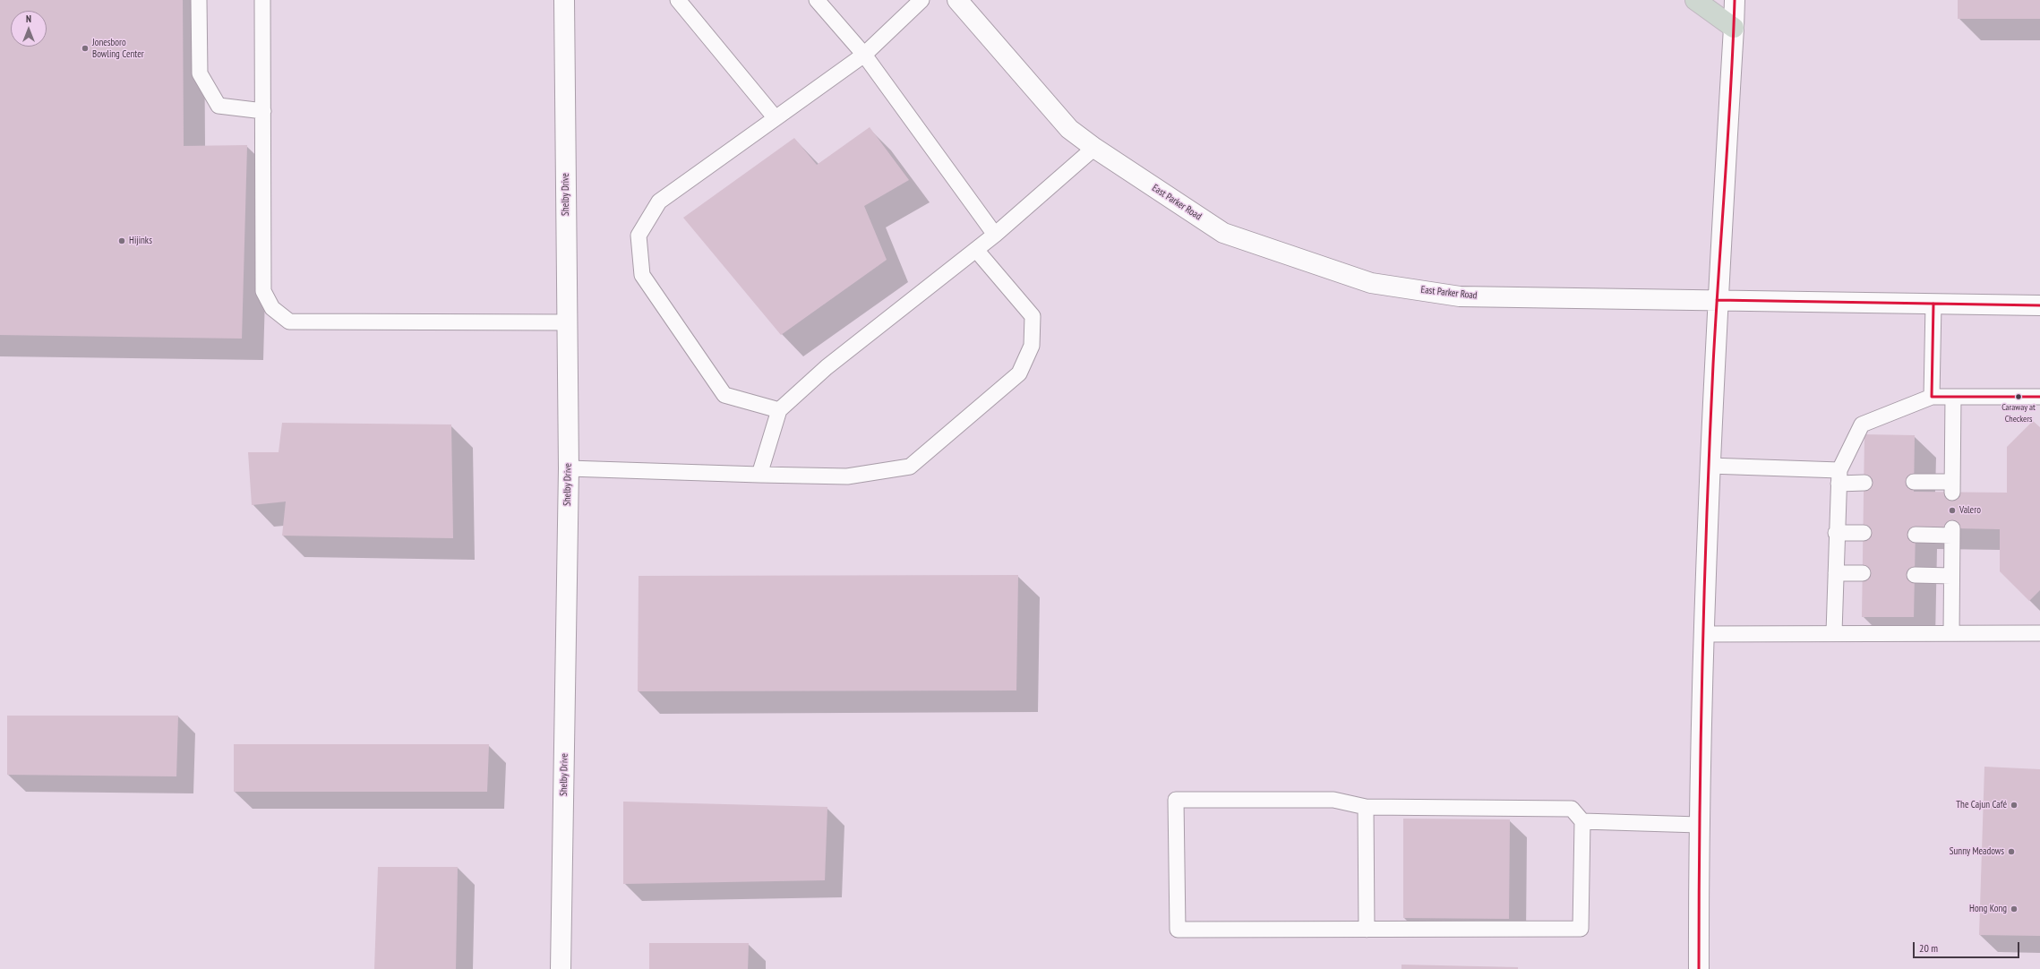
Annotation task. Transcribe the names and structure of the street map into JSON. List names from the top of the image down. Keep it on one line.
{"streets":{"street":["Shelby Drive","East Parker Road"]},"places":["Jonesboro Bowling Center","Hijinks","Caraway at Checkers","Valero","The Cajun Café","Sunny Meadows","Hong Kong"],"scale_bar":"20 m","north":"top"}
